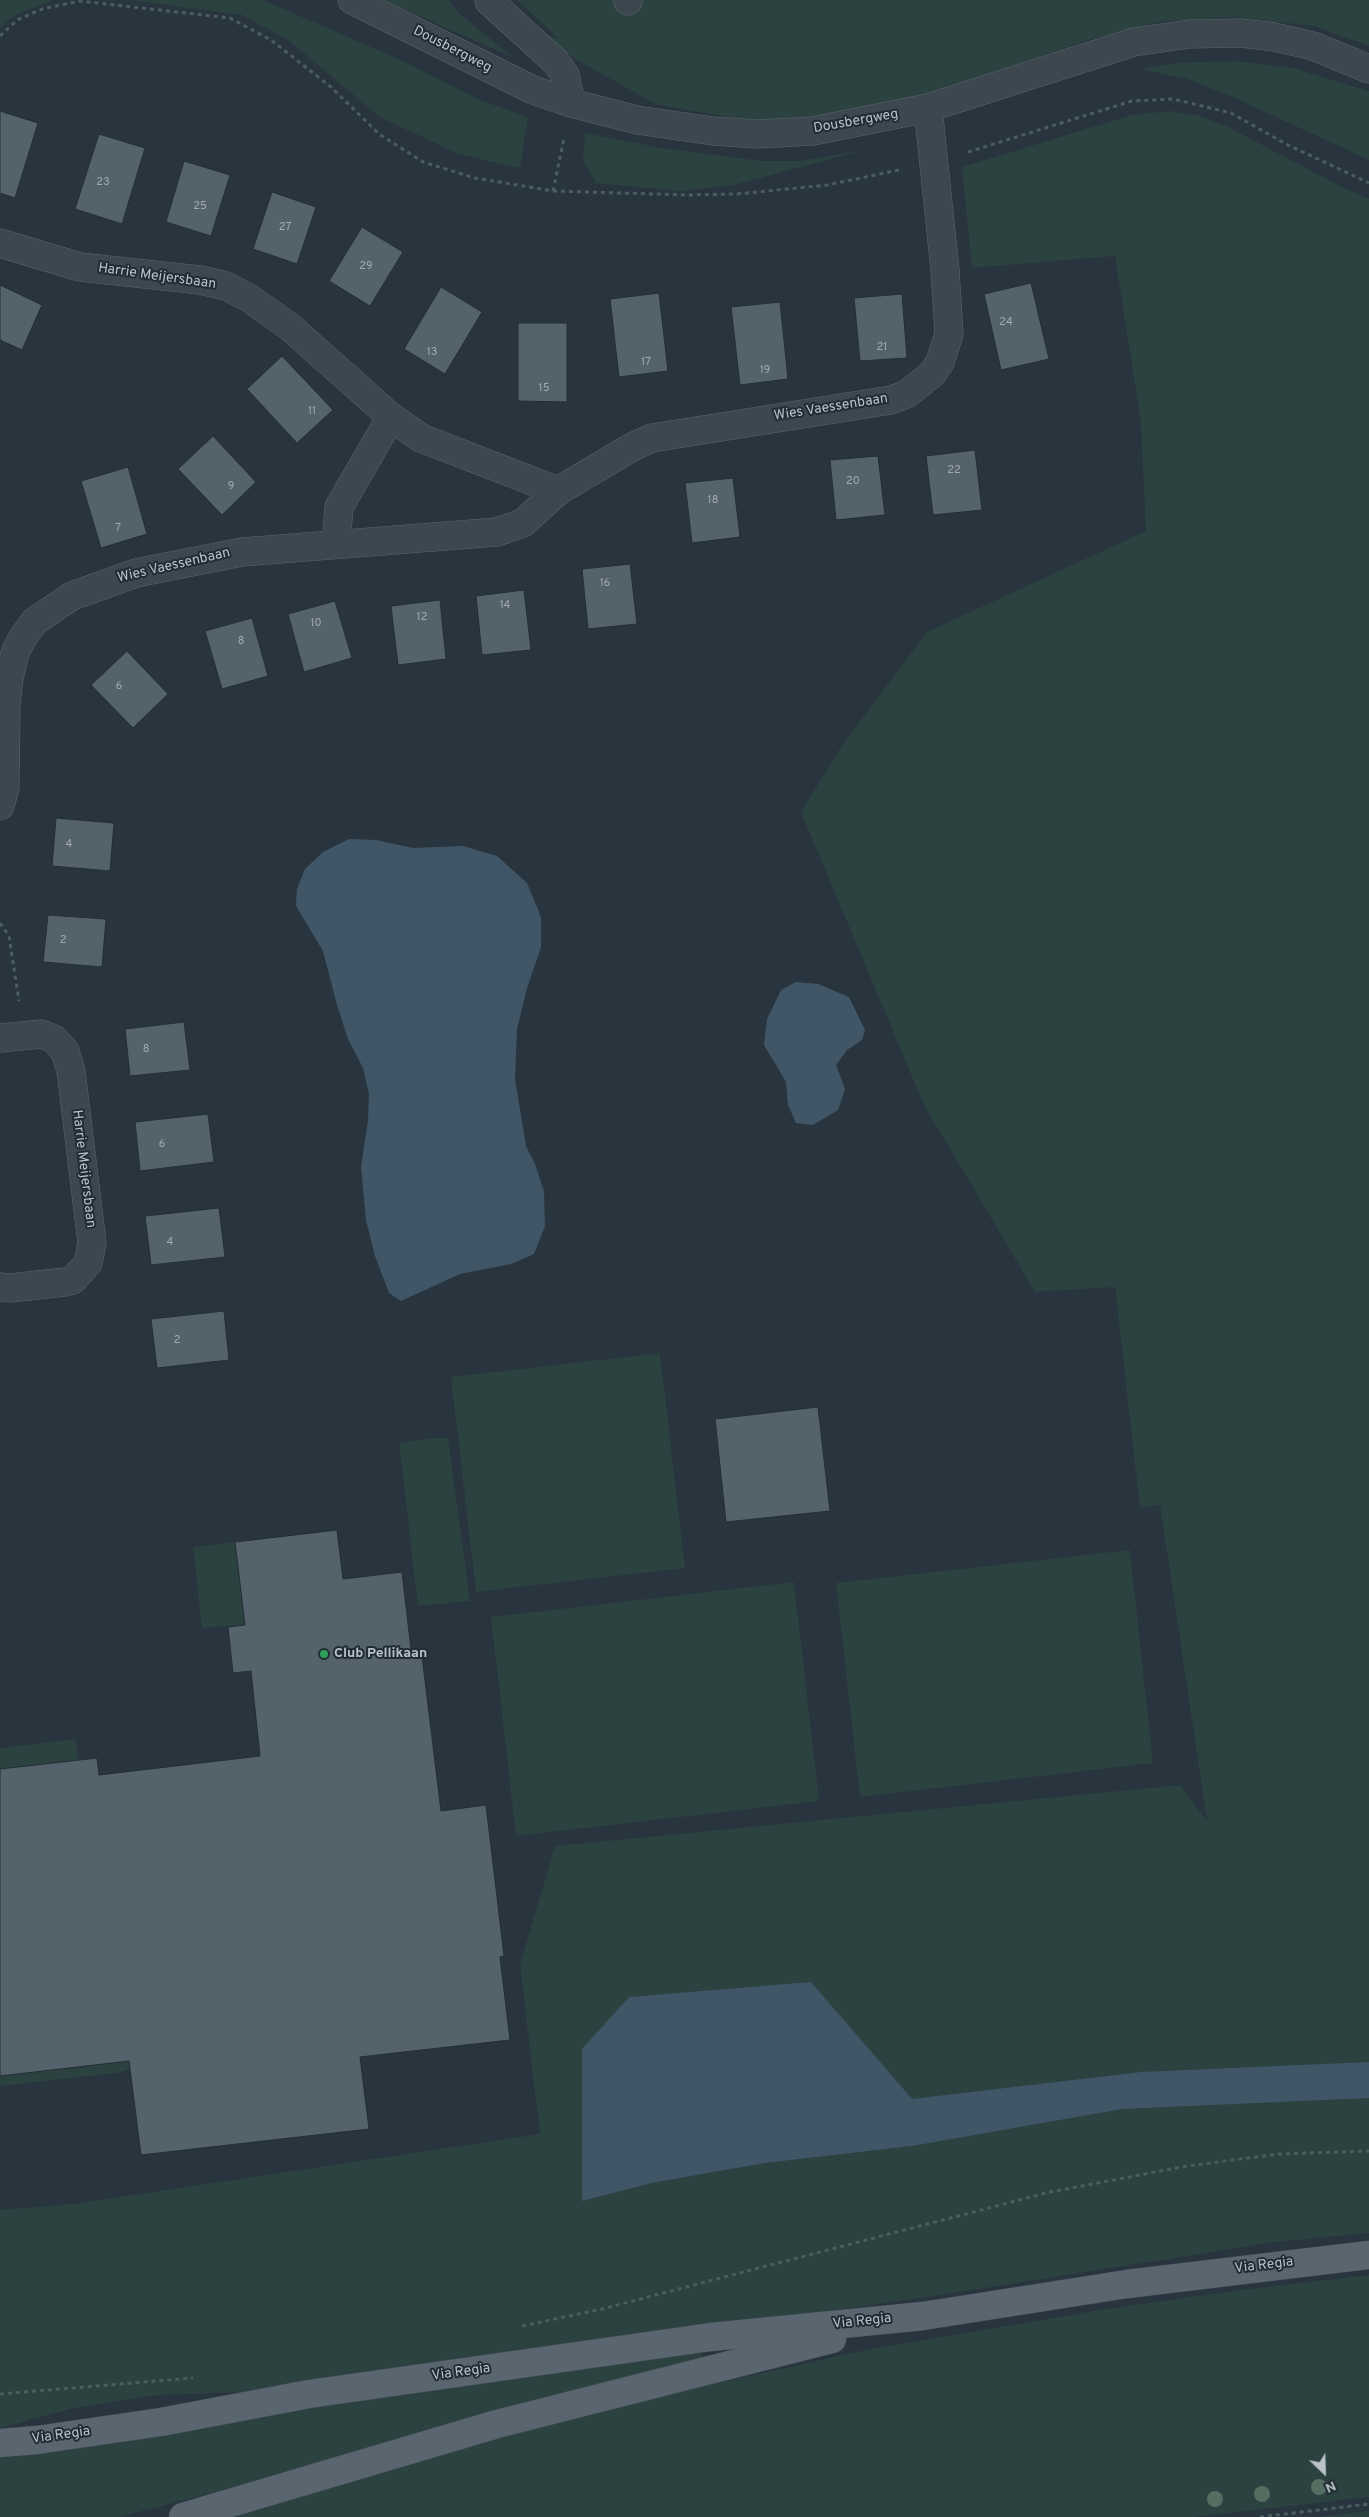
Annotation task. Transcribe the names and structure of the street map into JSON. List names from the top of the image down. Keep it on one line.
{"streets":{"main road":["Via Regia"],"street":["Dousbergweg","Harrie Meijersbaan","Wies Vaessenbaan"]},"crossings":[["Dousbergweg","Wies Vaessenbaan"]],"places":["Club Pellikaan"],"house_numbers":["23","25","27","29","24","21","13","17","19","15","11","22","20","9","18","7","16","14","12","10","8","6","4","2","8","6","4","2"],"north":"bottom right"}
